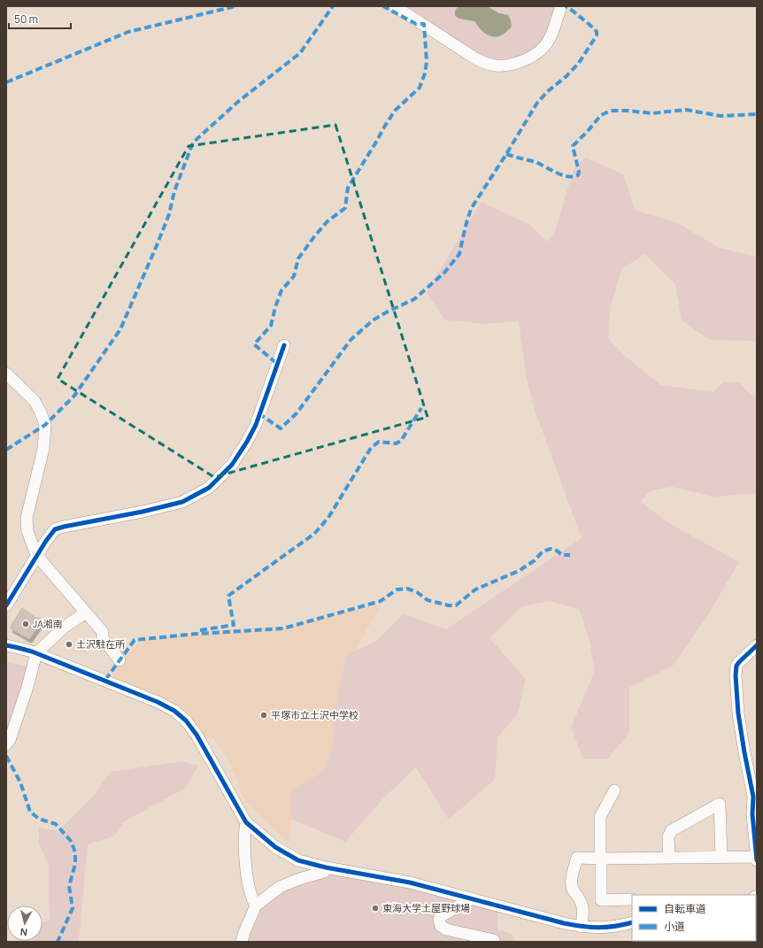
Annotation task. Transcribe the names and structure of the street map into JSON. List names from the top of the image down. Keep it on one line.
{"places":["JA湘南","土沢駐在所","平塚市立土沢中学校","東海大学土屋野球場"],"legend":["自転車道","小道"],"scale_bar":"50 m","north":"bottom"}
